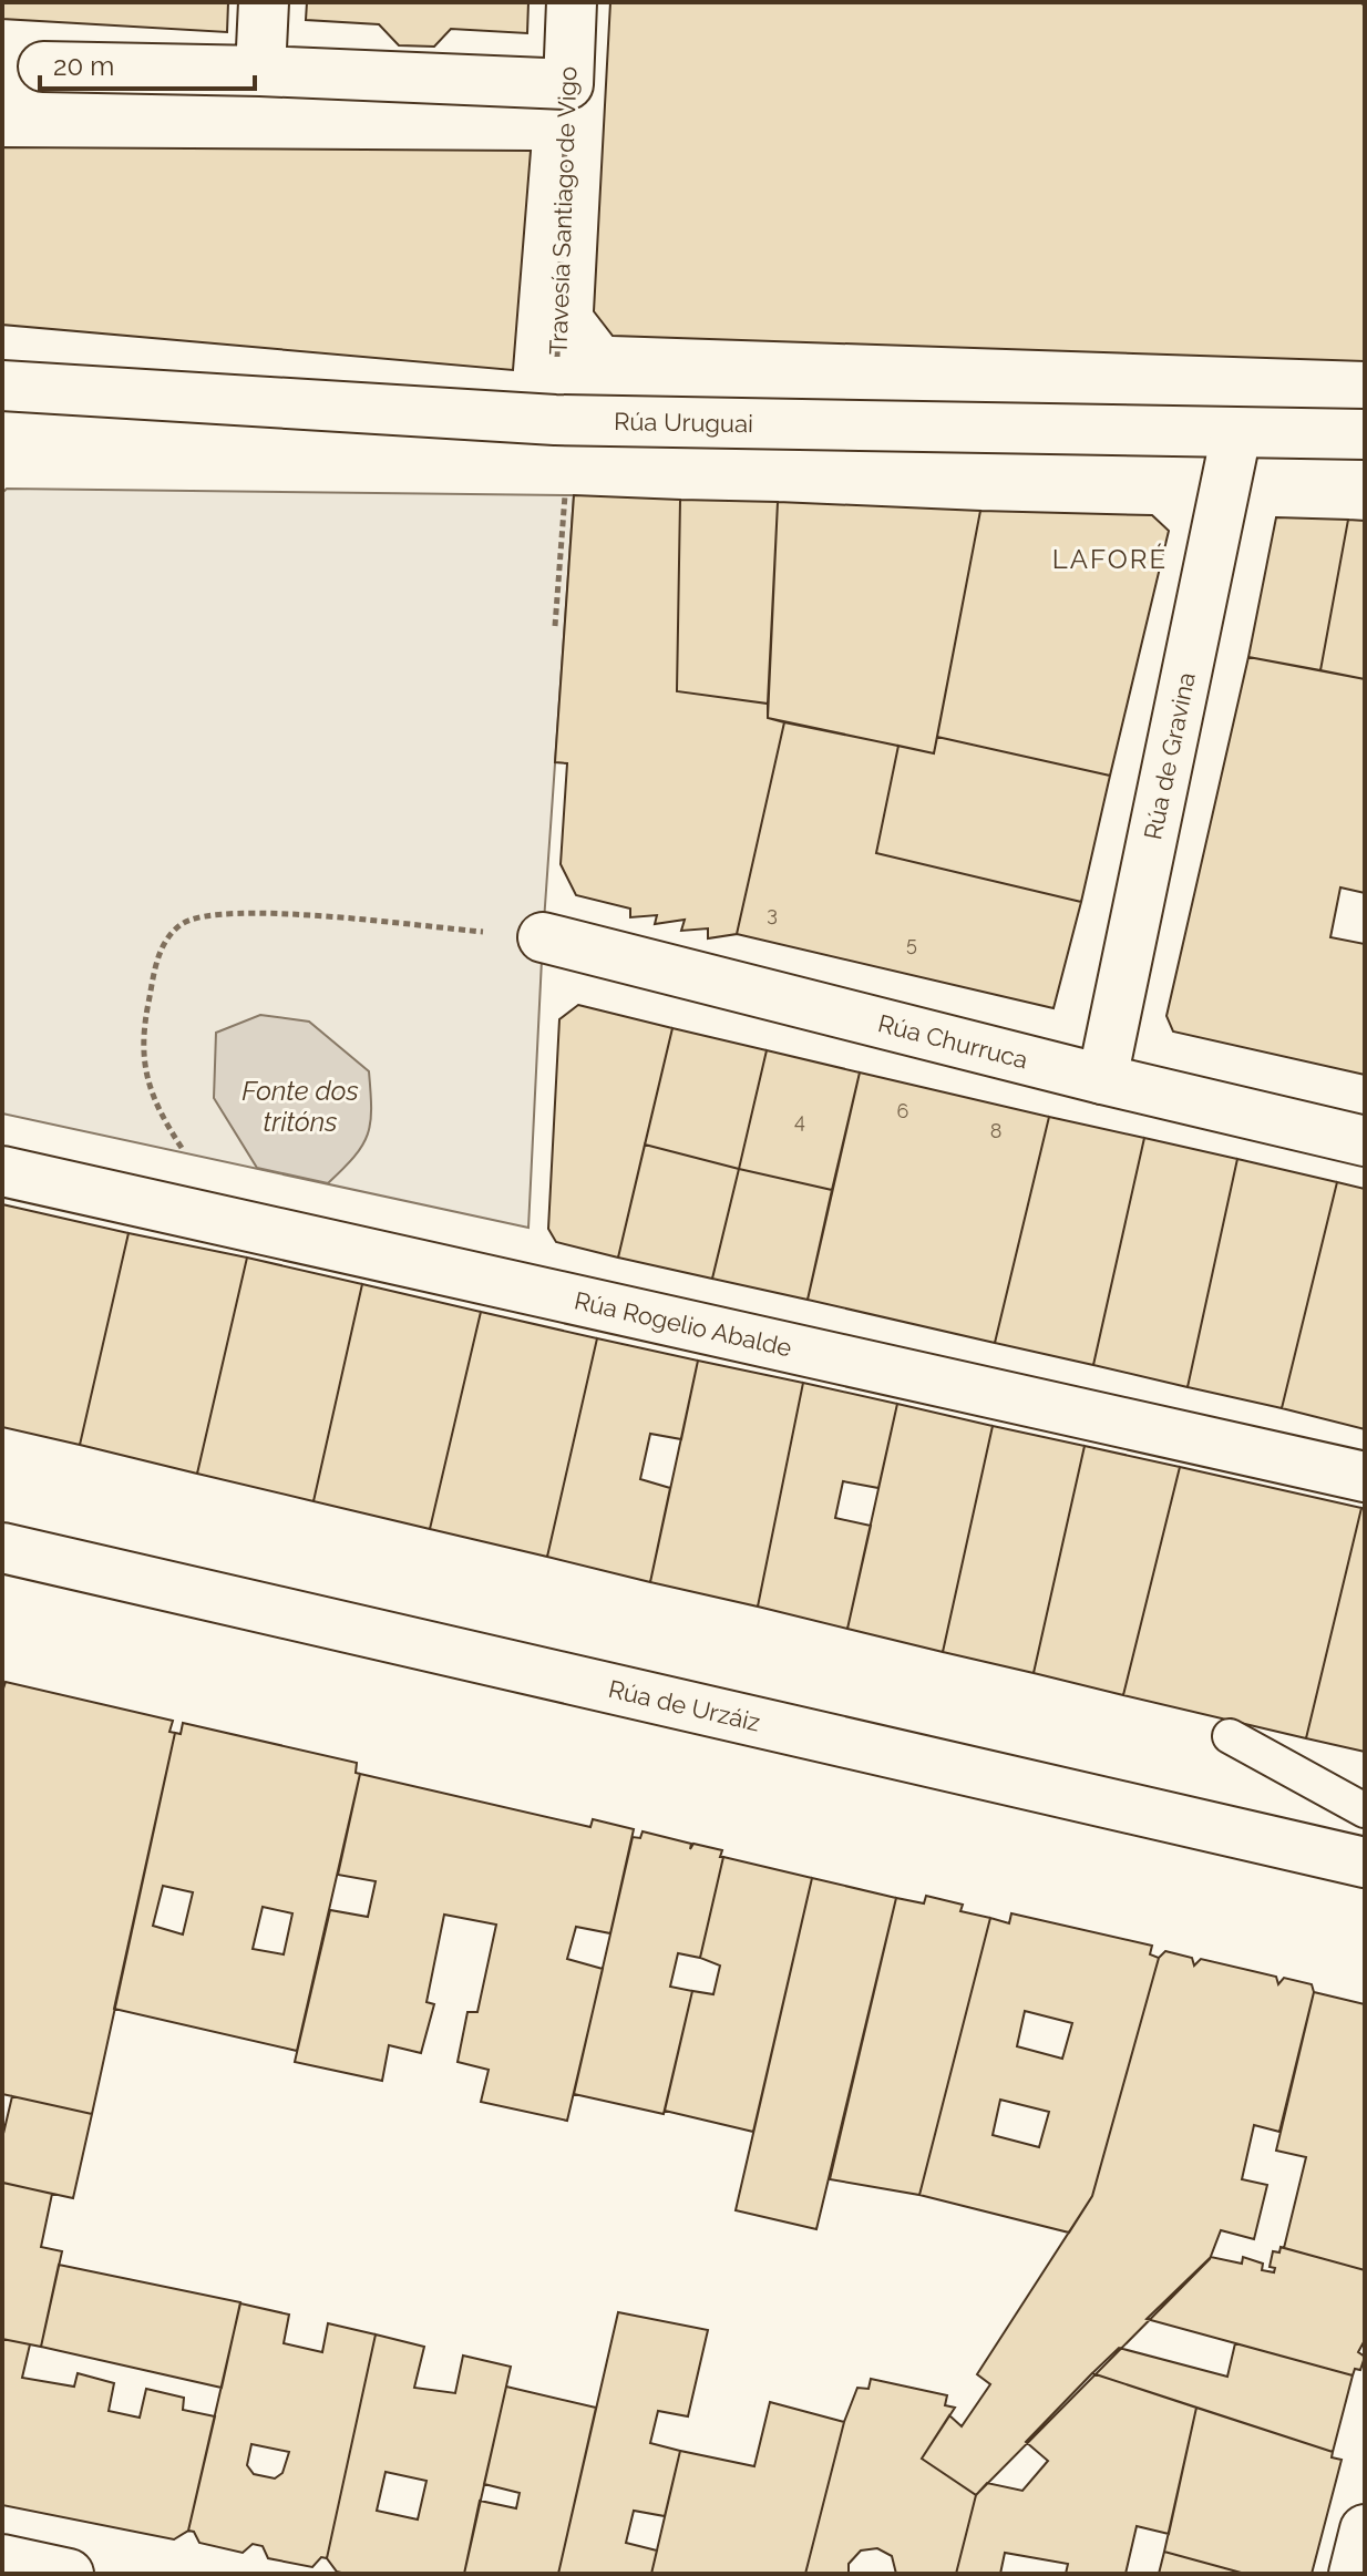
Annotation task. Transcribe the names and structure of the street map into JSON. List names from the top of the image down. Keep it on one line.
{"streets":{"street":["Travesía Santiago de Vigo","Rúa Uruguai","Rúa de Gravina","Rúa Churruca","Rúa Rogelio Abalde","Rúa de Urzáiz"]},"crossings":[["Travesía Santiago de Vigo","Rúa Uruguai"],["Rúa Uruguai","Rúa de Gravina"],["Rúa de Gravina","Rúa Churruca"]],"districts":["LAFORÉ"],"water":["Fonte dos tritóns"],"house_numbers":["3","5","6","4","8"],"scale_bar":"20 m"}
